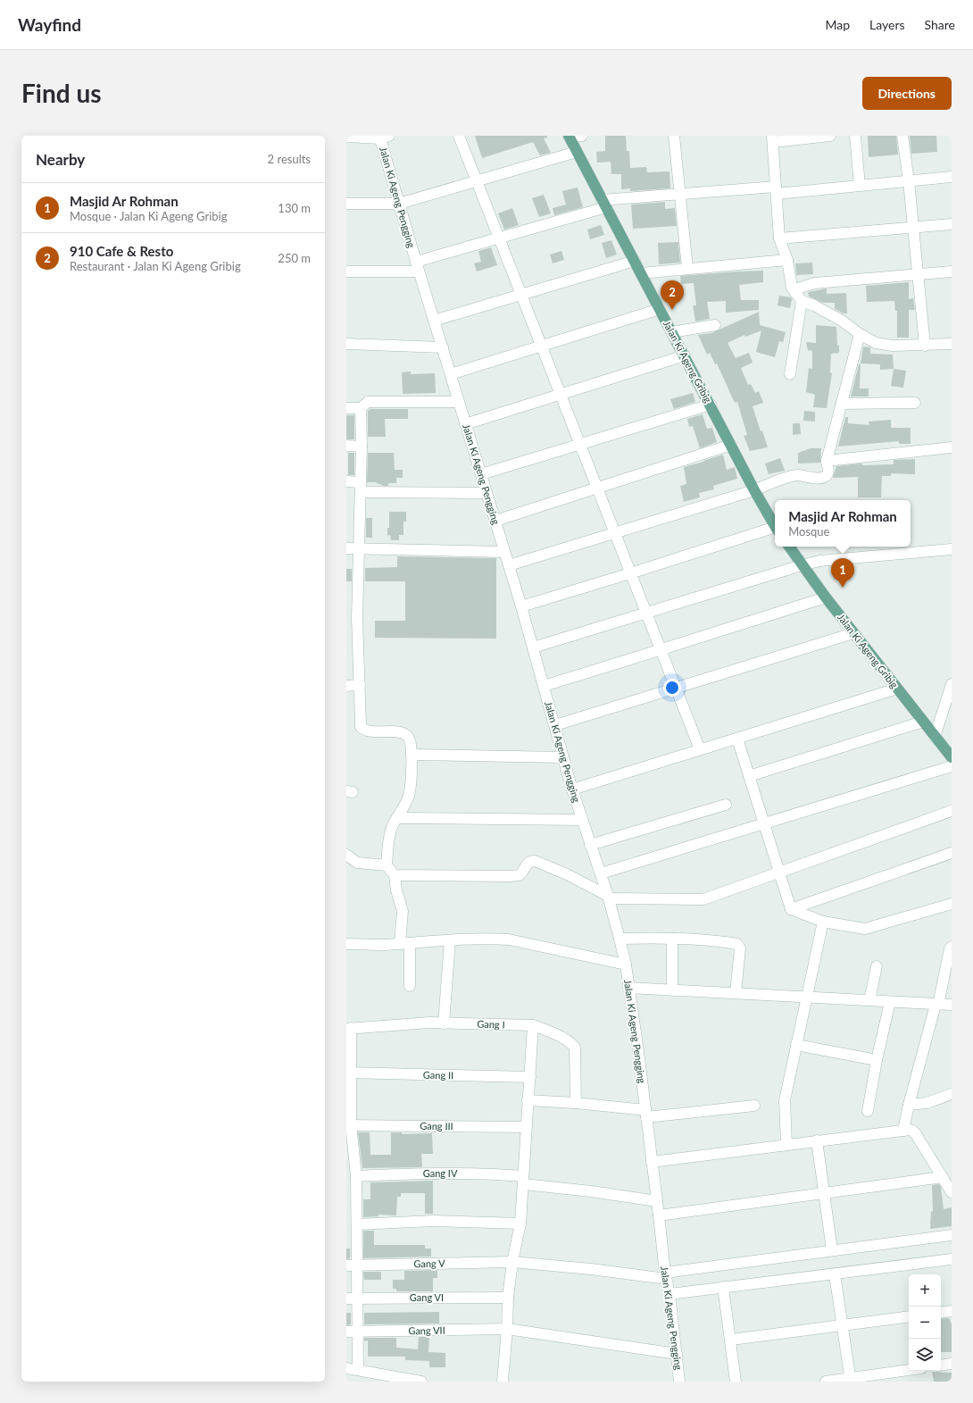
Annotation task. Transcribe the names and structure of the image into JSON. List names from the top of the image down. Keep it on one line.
{"streets":{"main road":["Jalan Ki Ageng Gribig"],"street":["Jalan Ki Ageng Pengging","Gang I","Gang II","Gang III","Gang IV","Gang V","Gang VI","Gang VII"]},"crossings":[["Jalan Ki Ageng Pengging","Gang IV"],["Jalan Ki Ageng Pengging","Gang V"],["Jalan Ki Ageng Pengging","Gang VII"]],"page":{"header":"Wayfind","nav":["Map","Layers","Share"],"buttons":"Directions","title":"Find us","heading":["Nearby","2 results"],"list":[{"mark":"1","name":"Masjid Ar Rohman","note":"Mosque · Jalan Ki Ageng Gribig","value":"130 m"},{"mark":"2","name":"910 Cafe & Resto","note":"Restaurant · Jalan Ki Ageng Gribig","value":"250 m"}],"pins":["2","1"],"popup":["Masjid Ar Rohman","Mosque"],"map_buttons":["+","−"]}}
